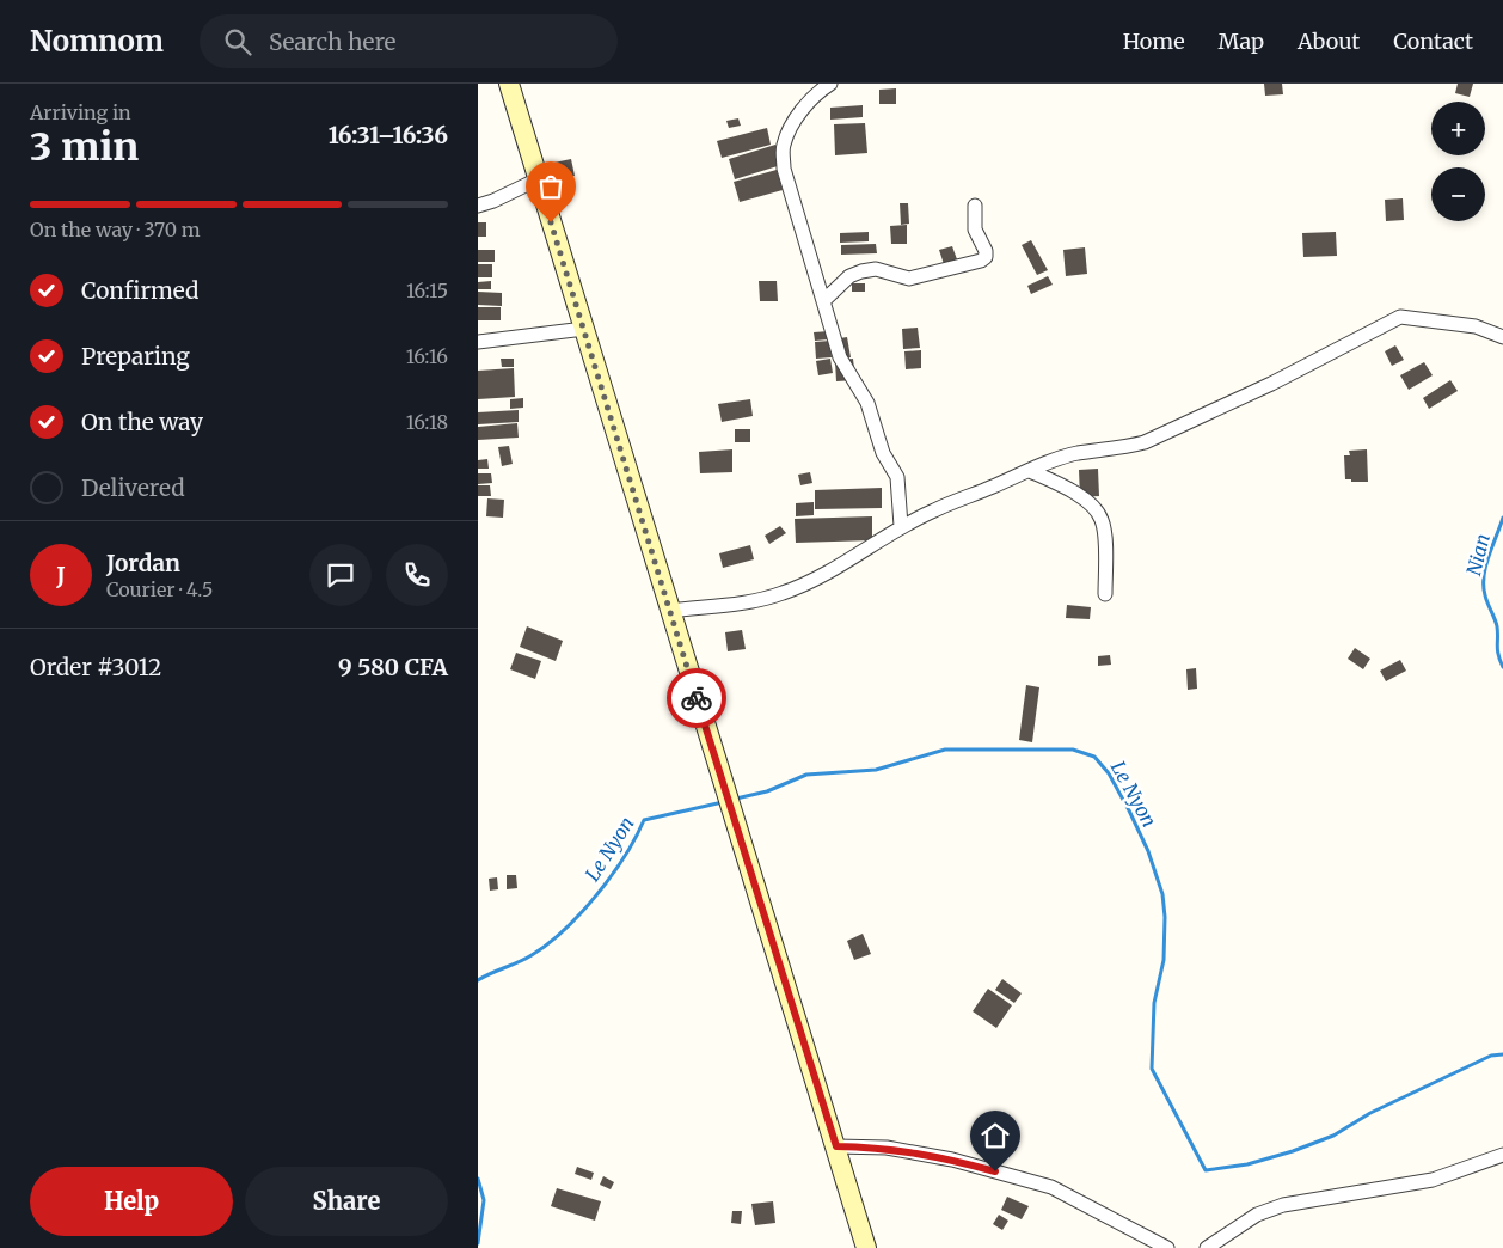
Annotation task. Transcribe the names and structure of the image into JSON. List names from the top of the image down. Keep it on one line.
{"water":["Nian","Le Nyon"],"page":{"header":"Nomnom","search":"Search here","nav":["Home","Map","About","Contact"],"heading":["3 min","Arriving in","16:31–16:36"],"panel":["Jordan","Courier · 4.5","Order #3012","9 580 CFA"],"map_buttons":["+","−"],"bar":"On the way · 370 m","list":[["Confirmed","16:15"],["Preparing","16:16"],["On the way","16:18"],"Delivered"],"round":"J","buttons":["Help","Share"]}}
